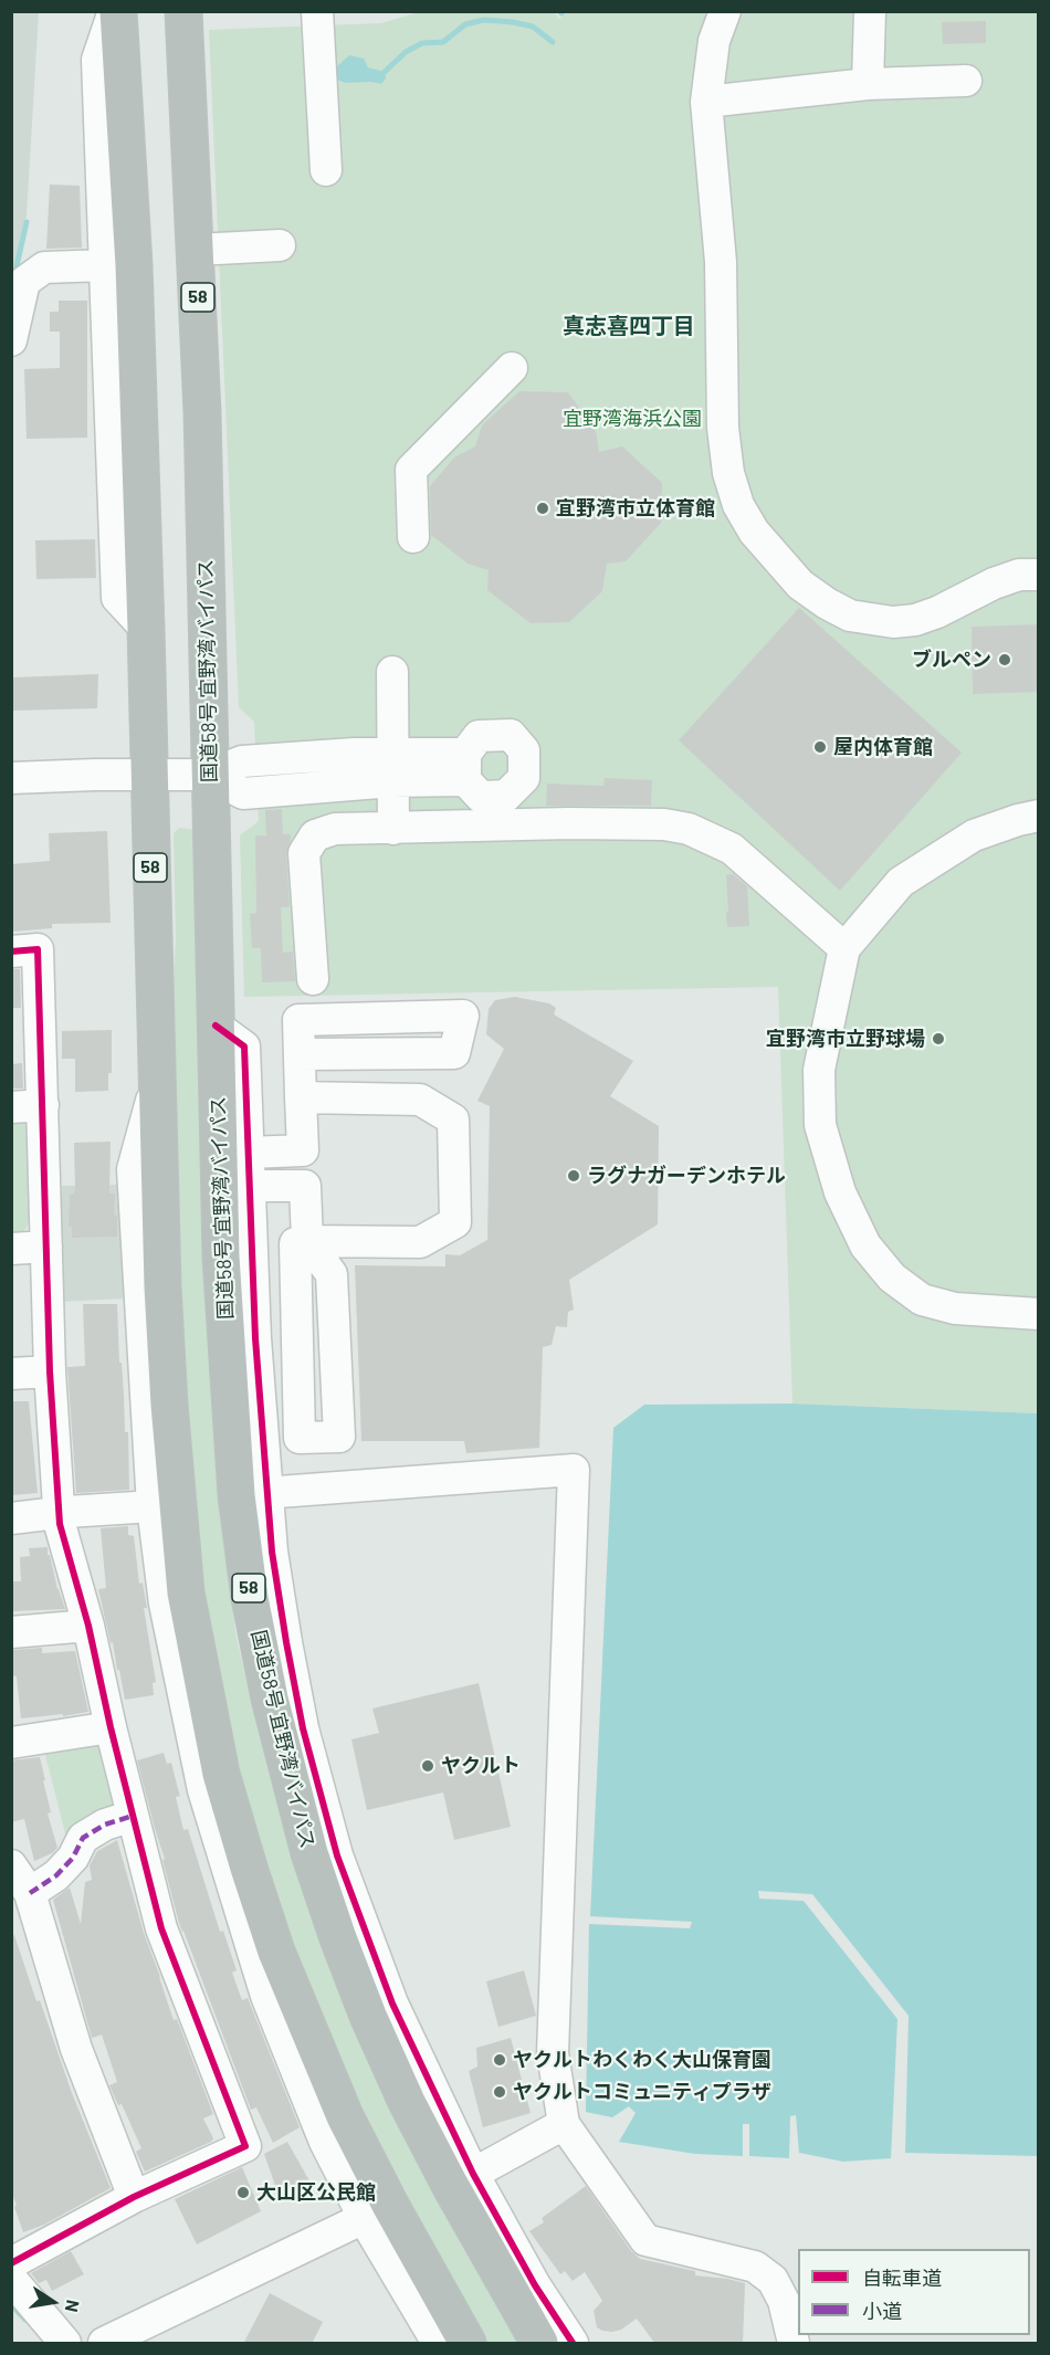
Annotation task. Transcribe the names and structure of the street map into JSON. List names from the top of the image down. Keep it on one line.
{"streets":{"highway":["58","国道58号 宜野湾バイパス"]},"districts":["真志喜四丁目"],"parks":["宜野湾海浜公園"],"places":["宜野湾市立体育館","ブルペン","屋内体育館","宜野湾市立野球場","ラグナガーデンホテル","ヤクルト","ヤクルトわくわく大山保育園","ヤクルトコミュニティプラザ","大山区公民館"],"legend":["自転車道","小道"],"north":"right"}
